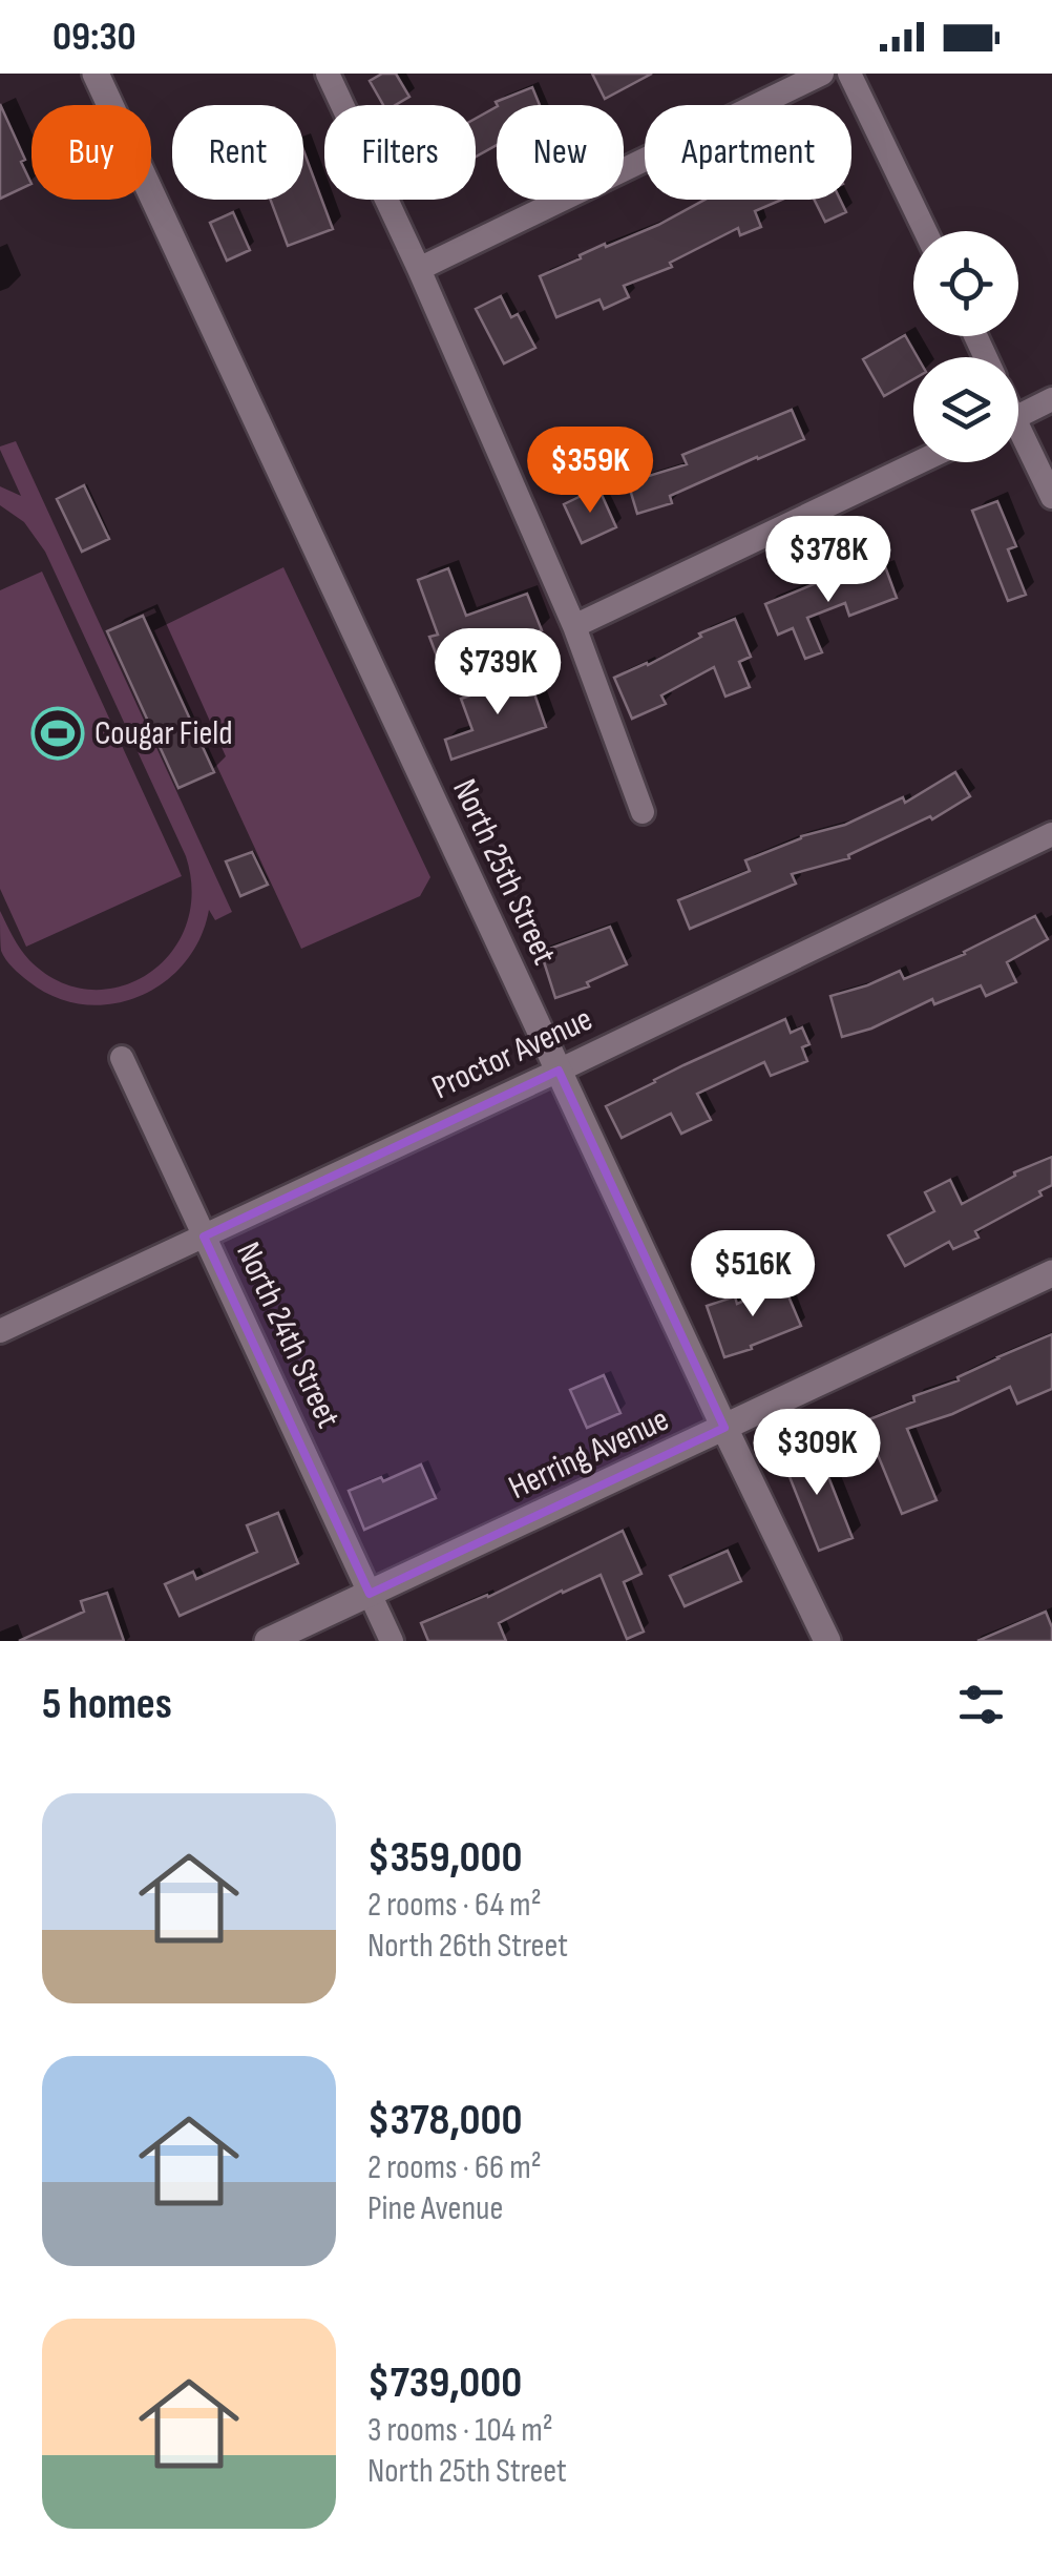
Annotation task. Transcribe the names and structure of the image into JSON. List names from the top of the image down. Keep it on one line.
{"streets":{"main road":["North 25th Street","Herring Avenue"],"street":["Proctor Avenue","North 24th Street"]},"crossings":[["North 25th Street","Proctor Avenue"],["North 25th Street","Herring Avenue"],["Proctor Avenue","North 24th Street"],["North 24th Street","Herring Avenue"]],"places":{"sports":["Cougar Field"]},"page":{"status":"09:30","chip":["Buy","Rent","Filters","New","Apartment"],"price":["$359K","$378K","$739K","$516K","$309K"],"heading":"5 homes","list":[{"name":"$359,000","note":"2 rooms · 64 m² · North 26th Street"},{"name":"$378,000","note":"2 rooms · 66 m² · Pine Avenue"},{"name":"$739,000","note":"3 rooms · 104 m² · North 25th Street"}]}}
